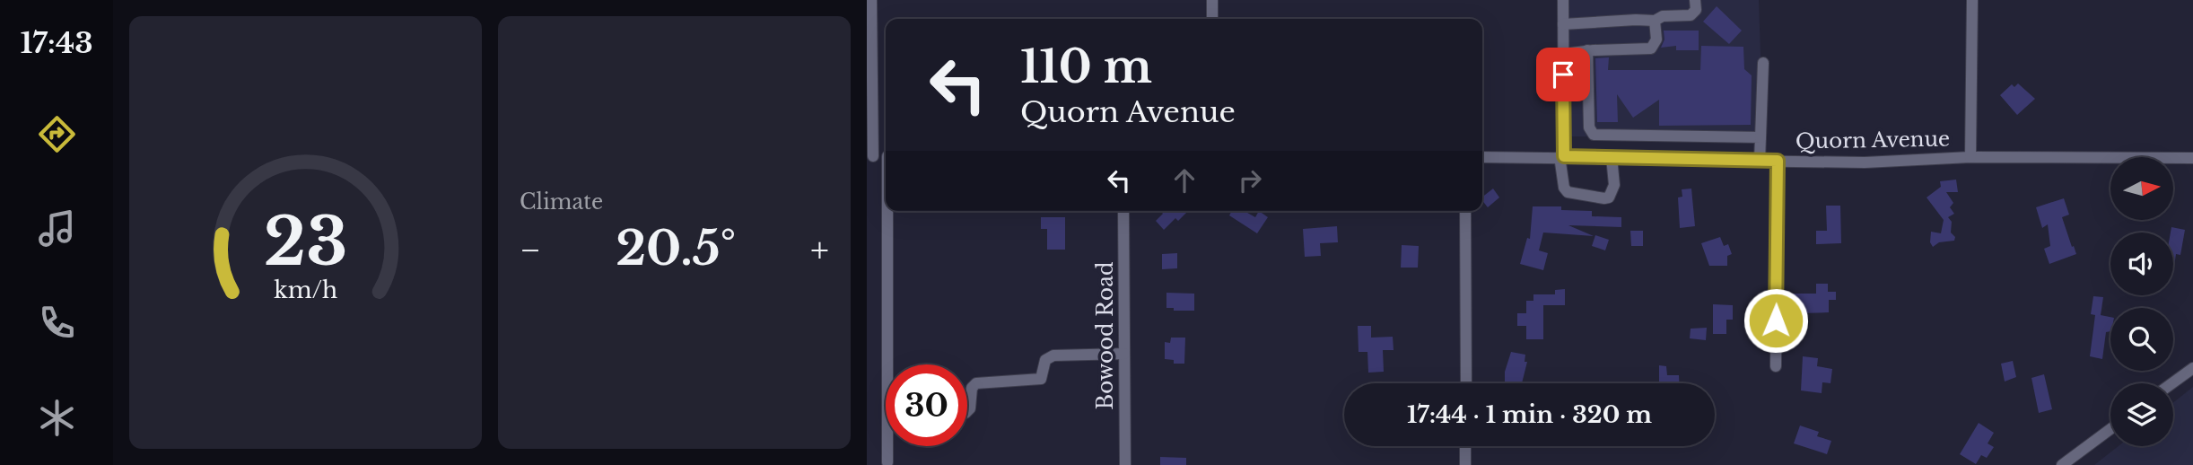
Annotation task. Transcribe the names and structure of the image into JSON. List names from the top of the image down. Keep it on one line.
{"streets":{"street":["Quorn Avenue","Bowood Road"]},"north":"right","page":{"tabs":"17:43","tile":"Climate","turn":["110 m","Quorn Avenue"],"heat":["−","20.5°","+"],"limit":"30","trip":"17:44 · 1 min · 320 m","gauge":["23","km/h"]}}
